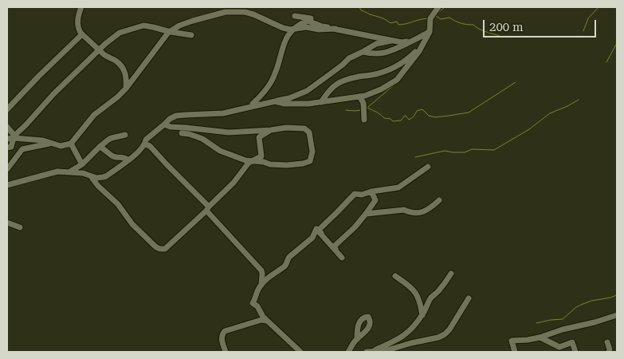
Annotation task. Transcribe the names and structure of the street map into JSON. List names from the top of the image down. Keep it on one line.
{"scale_bar":"200 m"}
